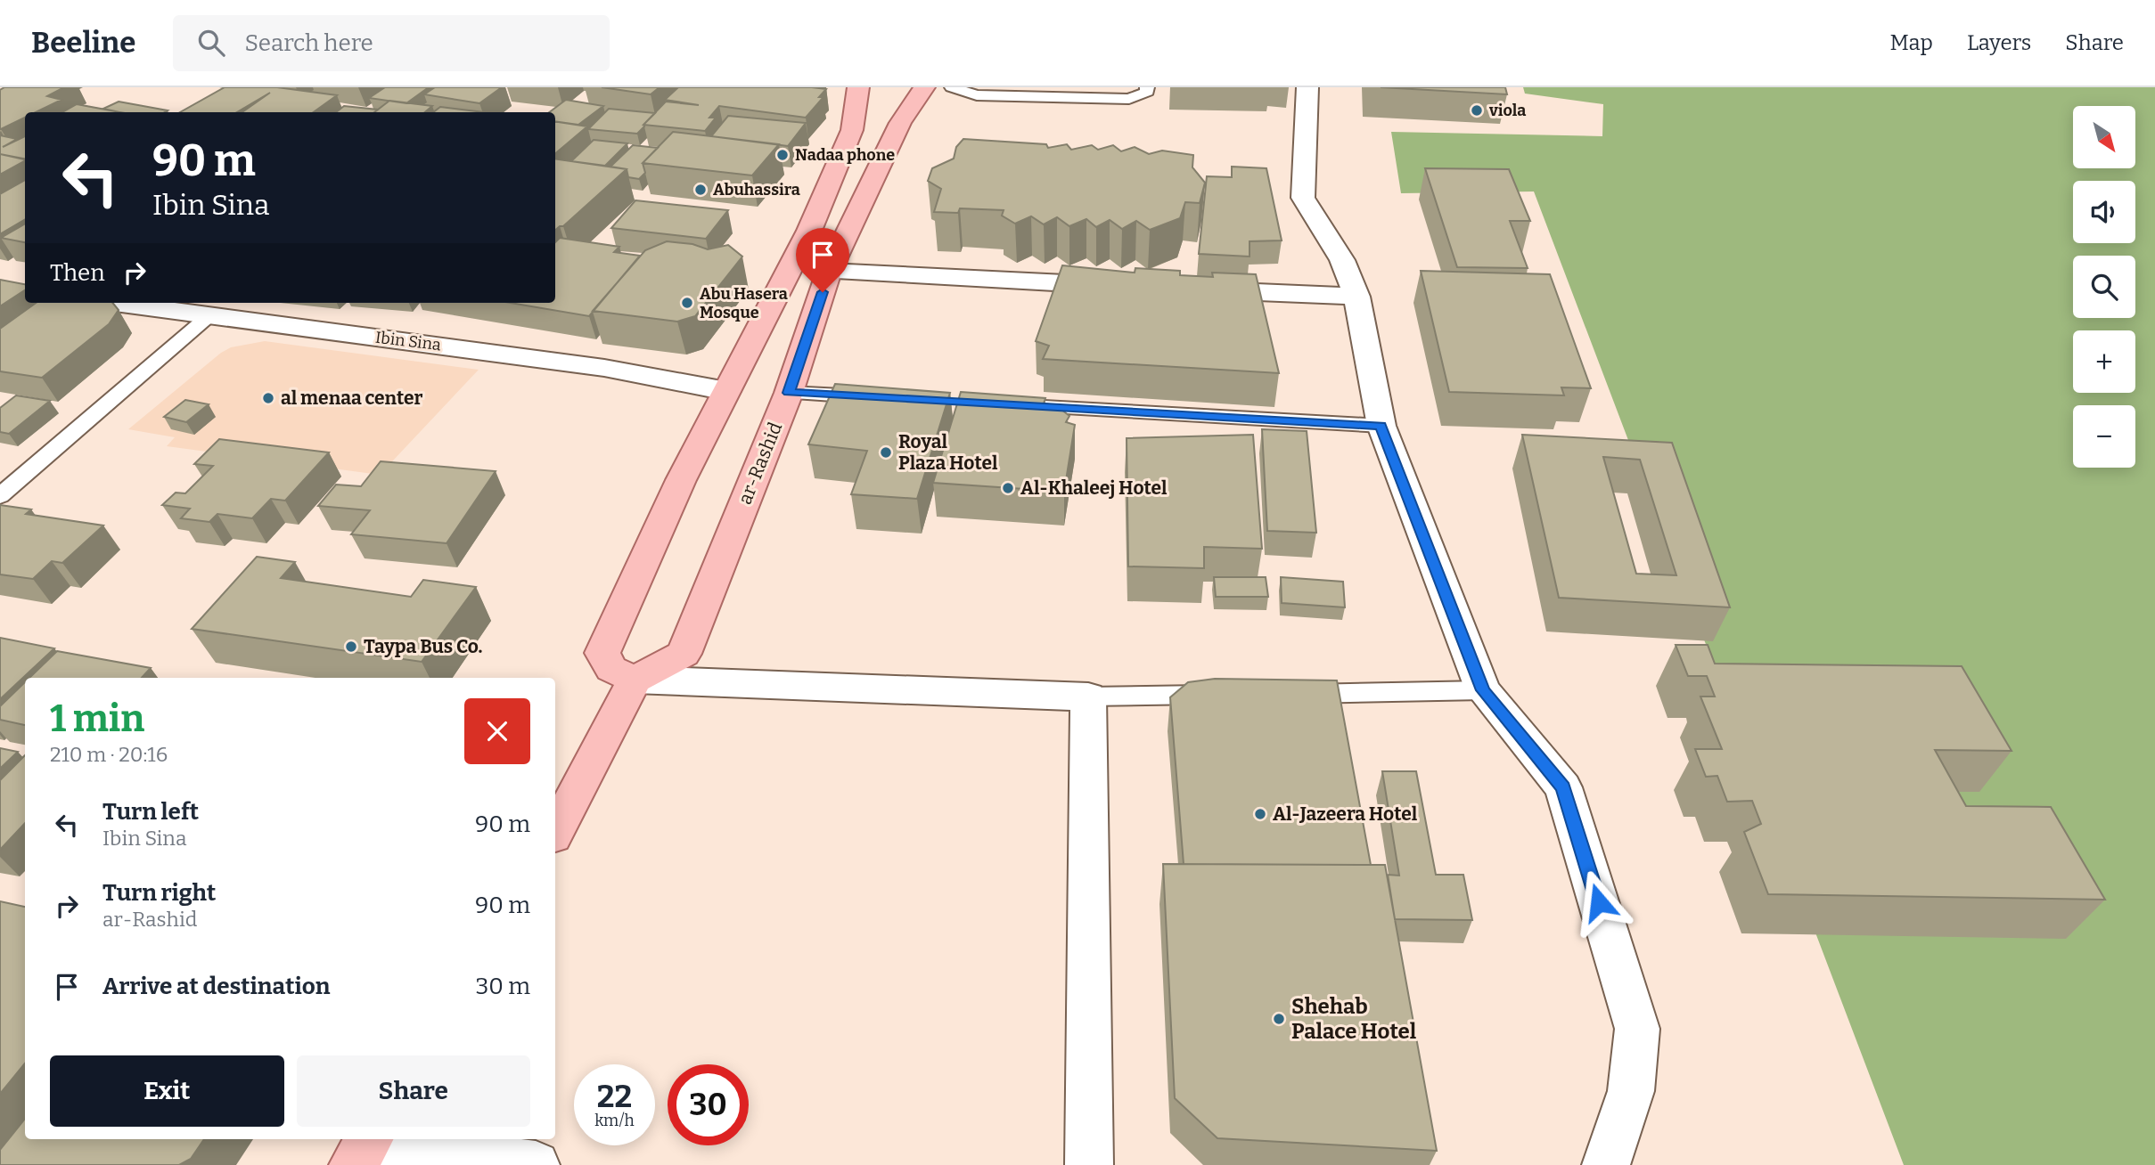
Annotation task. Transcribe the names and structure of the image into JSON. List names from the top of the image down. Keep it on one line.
{"streets":{"main road":["ar-Rashid"],"street":["Ibin Sina"]},"places":["viola","Nadaa phone","Abuhassira","Abu Hasera Mosque","al menaa center","Royal Plaza Hotel","Al-Khaleej Hotel","Taypa Bus Co.","Al-Jazeera Hotel","Shehab Palace Hotel"],"north":"bottom right","page":{"header":"Beeline","search":"Search here","nav":["Map","Layers","Share"],"map_buttons":["+","−"],"turn":["90 m","Ibin Sina"],"then":"Then","heading":["1 min","210 m · 20:16"],"list":[{"name":"Turn left","note":"Ibin Sina","value":"90 m"},{"name":"Turn right","note":"ar-Rashid","value":"90 m"},{"name":"Arrive at destination","value":"30 m"}],"buttons":["Exit","Share"],"speed":"22 km/h","limit":"30"}}
